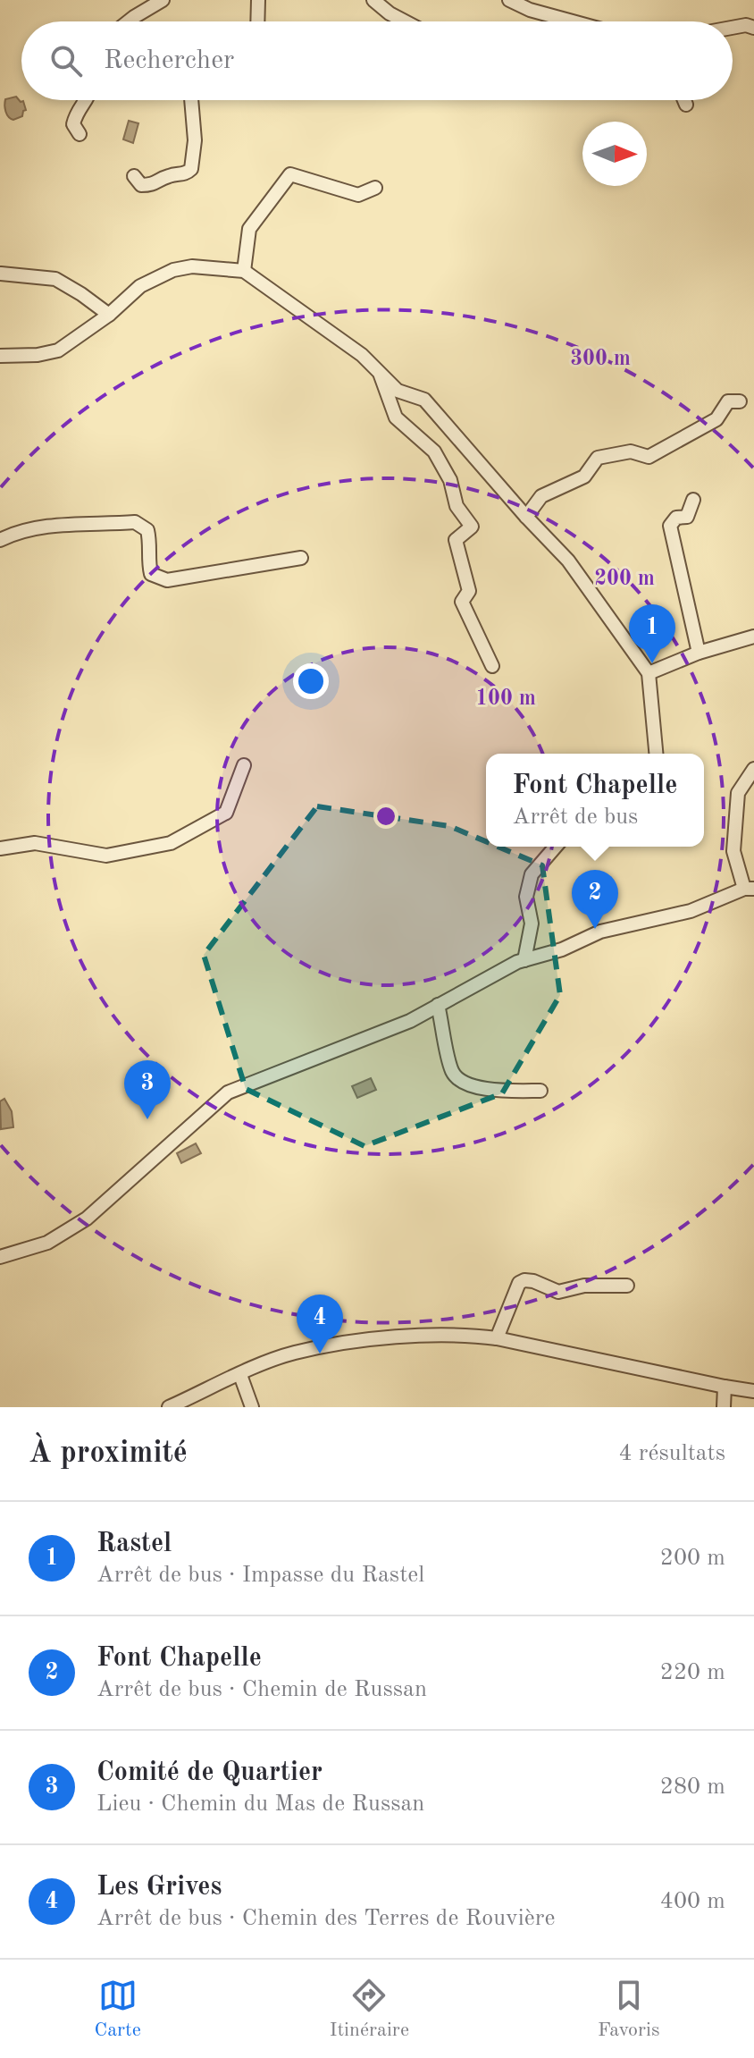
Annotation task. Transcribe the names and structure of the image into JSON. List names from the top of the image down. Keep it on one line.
{"north":"right","page":{"search":"Rechercher","pins":["1","2","3","4"],"popup":["Font Chapelle","Arrêt de bus"],"heading":["À proximité","4 résultats"],"list":[{"mark":"1","name":"Rastel","note":"Arrêt de bus · Impasse du Rastel","value":"200 m"},{"mark":"2","name":"Font Chapelle","note":"Arrêt de bus · Chemin de Russan","value":"220 m"},{"mark":"3","name":"Comité de Quartier","note":"Lieu · Chemin du Mas de Russan","value":"280 m"},{"mark":"4","name":"Les Grives","note":"Arrêt de bus · Chemin des Terres de Rouvière","value":"400 m"}],"nav":["Carte","Itinéraire","Favoris"]},"rings":["300 m","200 m","100 m"]}
